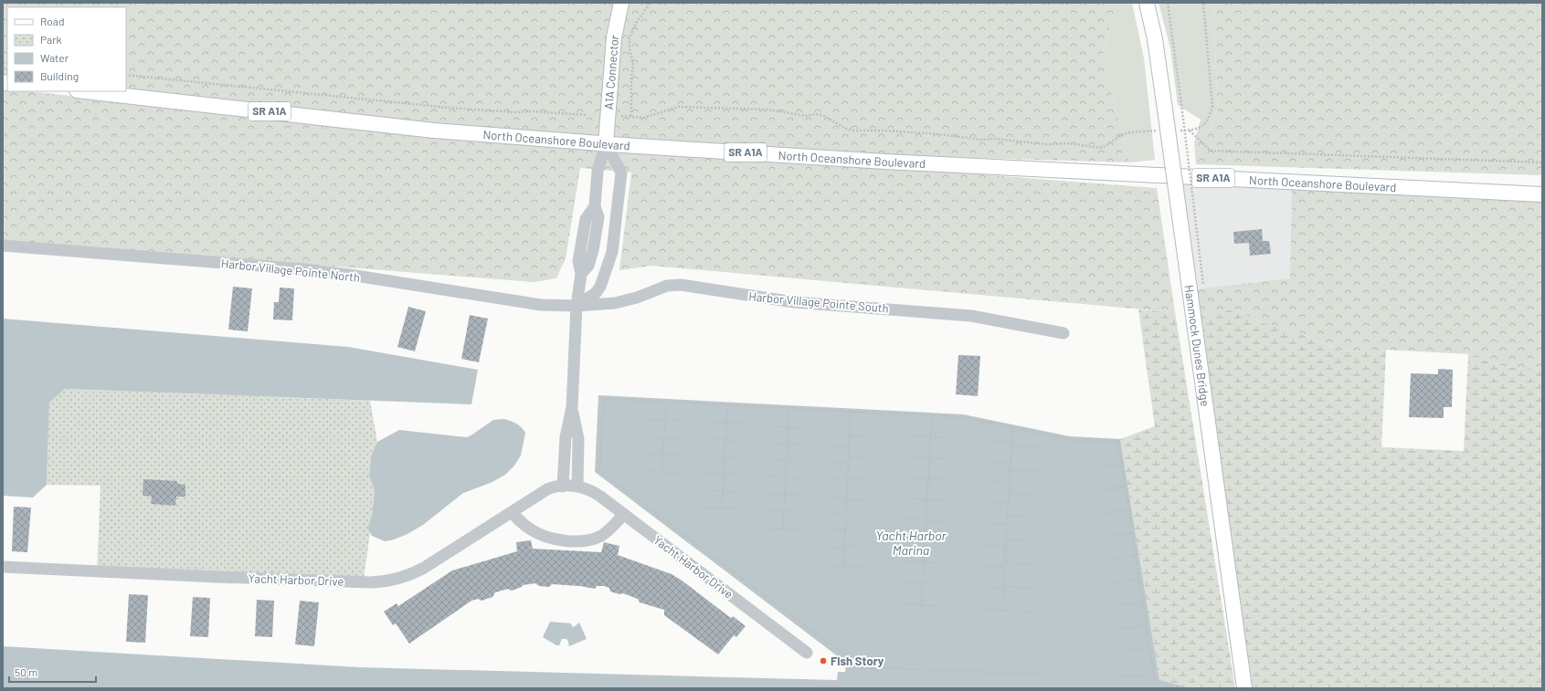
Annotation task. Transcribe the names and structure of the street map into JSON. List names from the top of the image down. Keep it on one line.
{"streets":{"main road":["A1A Connector","SR A1A","North Oceanshore Boulevard","Hammock Dunes Bridge"],"street":["Harbor Village Pointe North","Harbor Village Pointe South","Yacht Harbor Drive"]},"crossings":[["A1A Connector","North Oceanshore Boulevard"],["Harbor Village Pointe North","Harbor Village Pointe South"]],"water":["Yacht Harbor Marina"],"places":["Fish Story"],"legend":["Road","Park","Water","Building"],"scale_bar":"50 m"}
